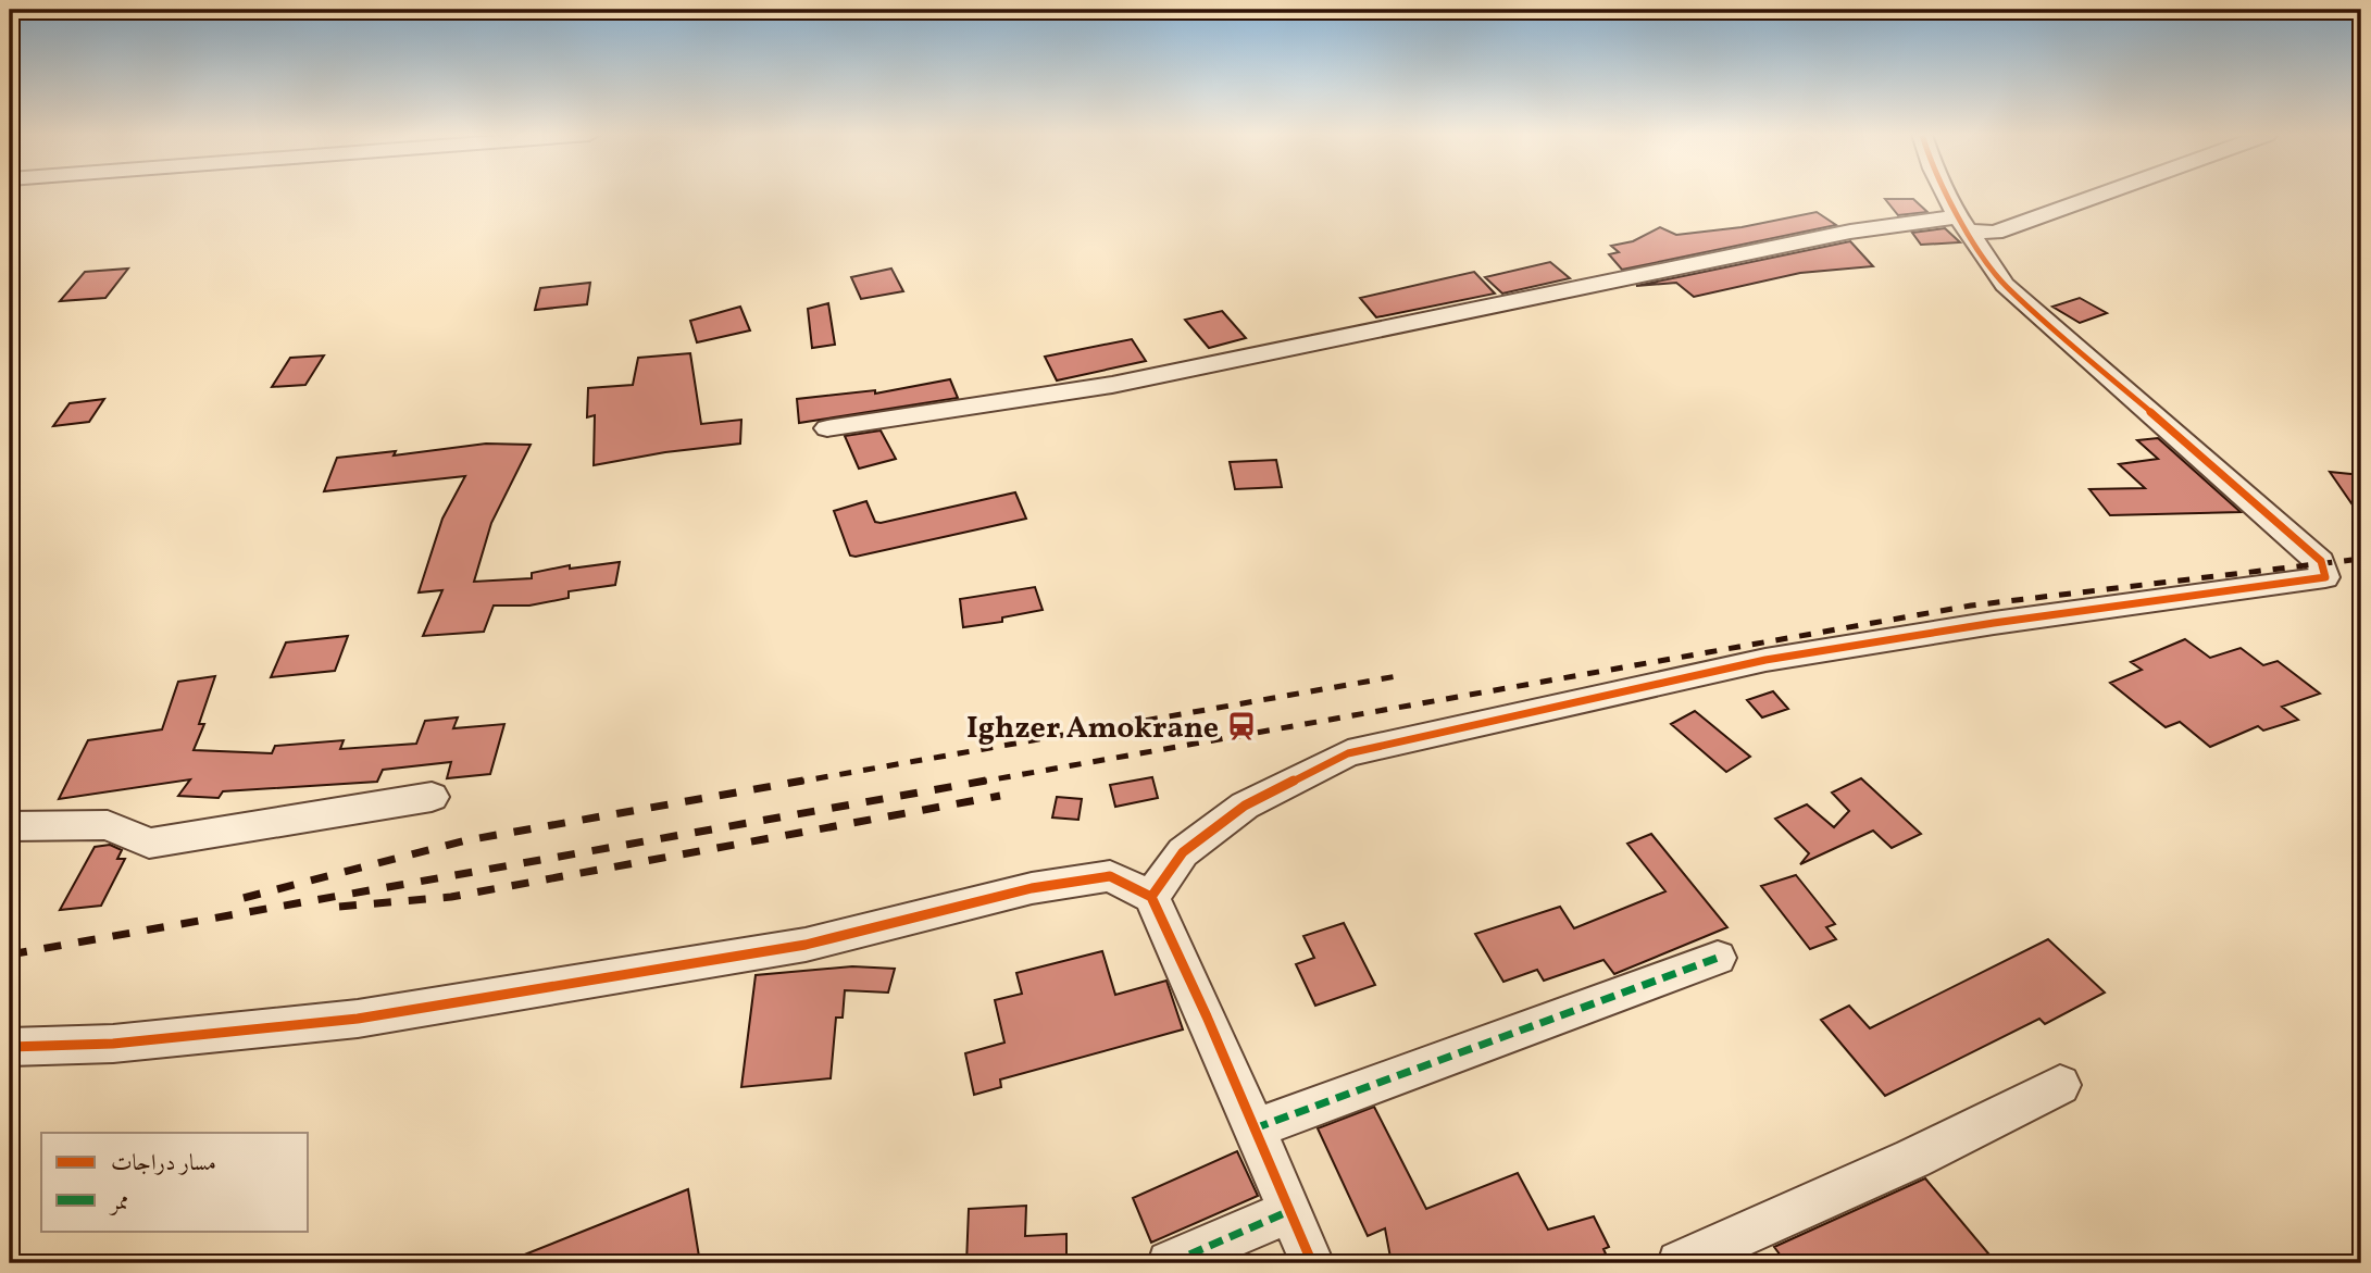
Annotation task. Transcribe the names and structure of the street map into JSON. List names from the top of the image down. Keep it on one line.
{"places":{"station":["Ighzer Amokrane"]},"legend":["مسار دراجات","ممر"]}
